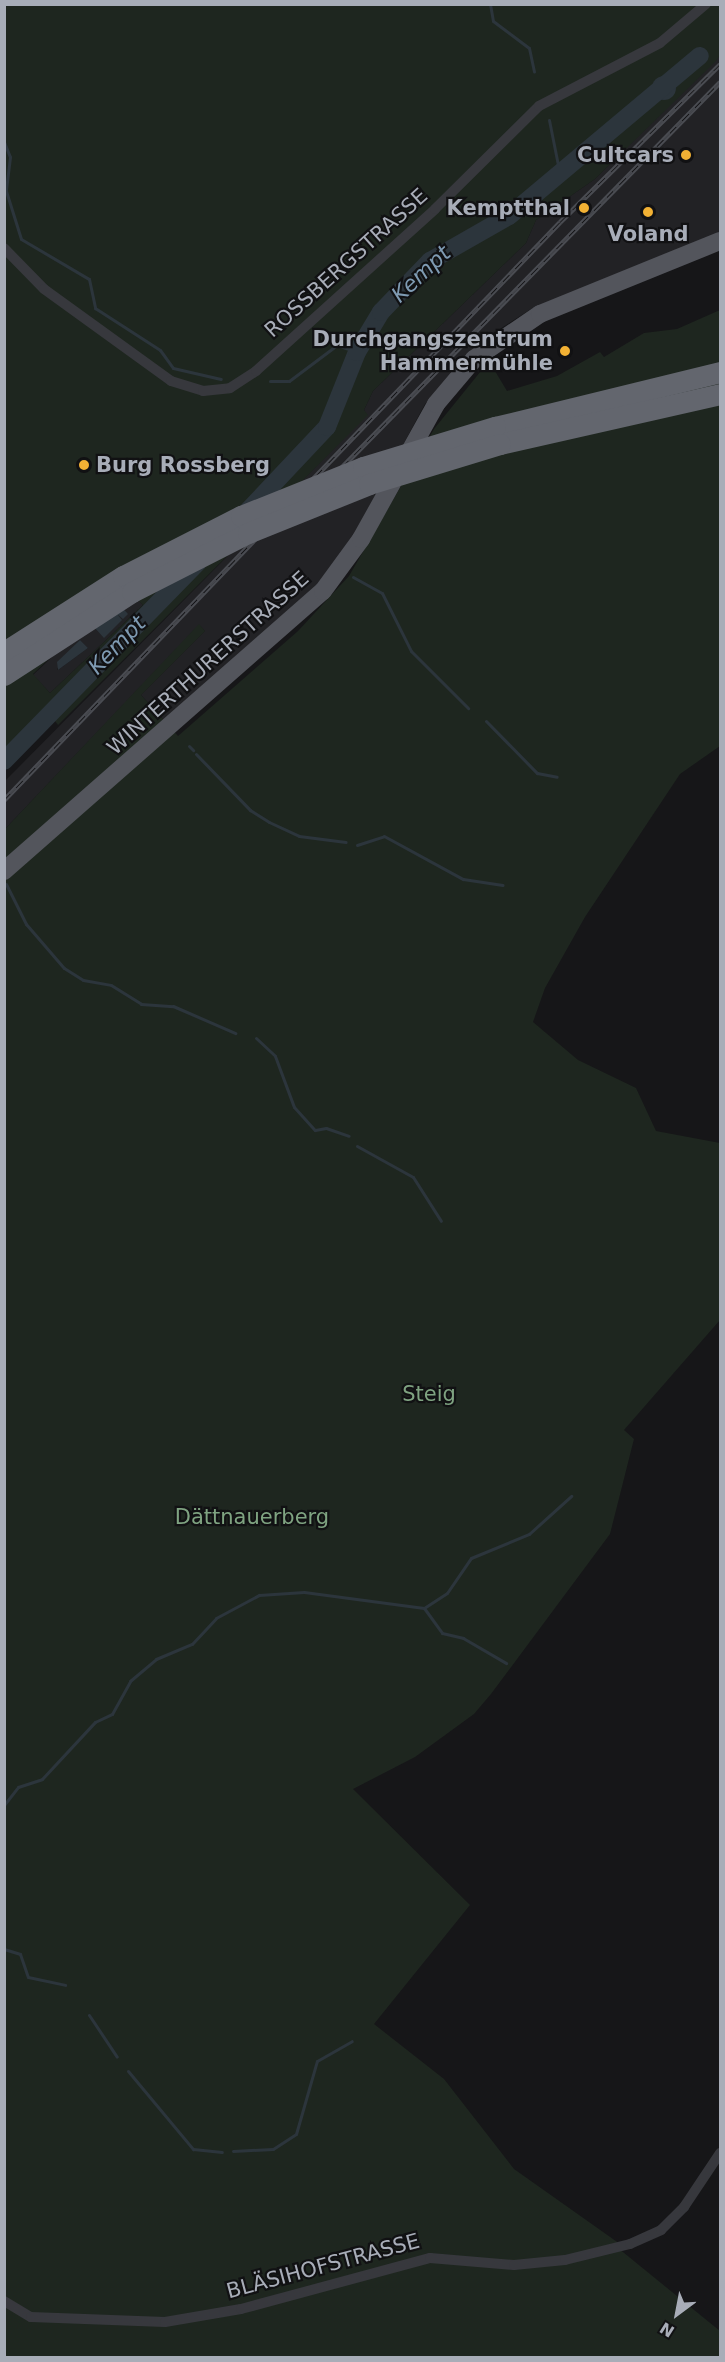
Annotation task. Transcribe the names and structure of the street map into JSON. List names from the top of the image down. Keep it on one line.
{"streets":{"main road":["WINTERTHURERSTRASSE"],"street":["ROSSBERGSTRASSE","BLÄSIHOFSTRASSE"]},"water":["Kempt"],"parks":["Steig","Dättnauerberg"],"places":["Cultcars","Kemptthal","Voland","Durchgangszentrum Hammermühle","Burg Rossberg"],"north":"bottom left"}
